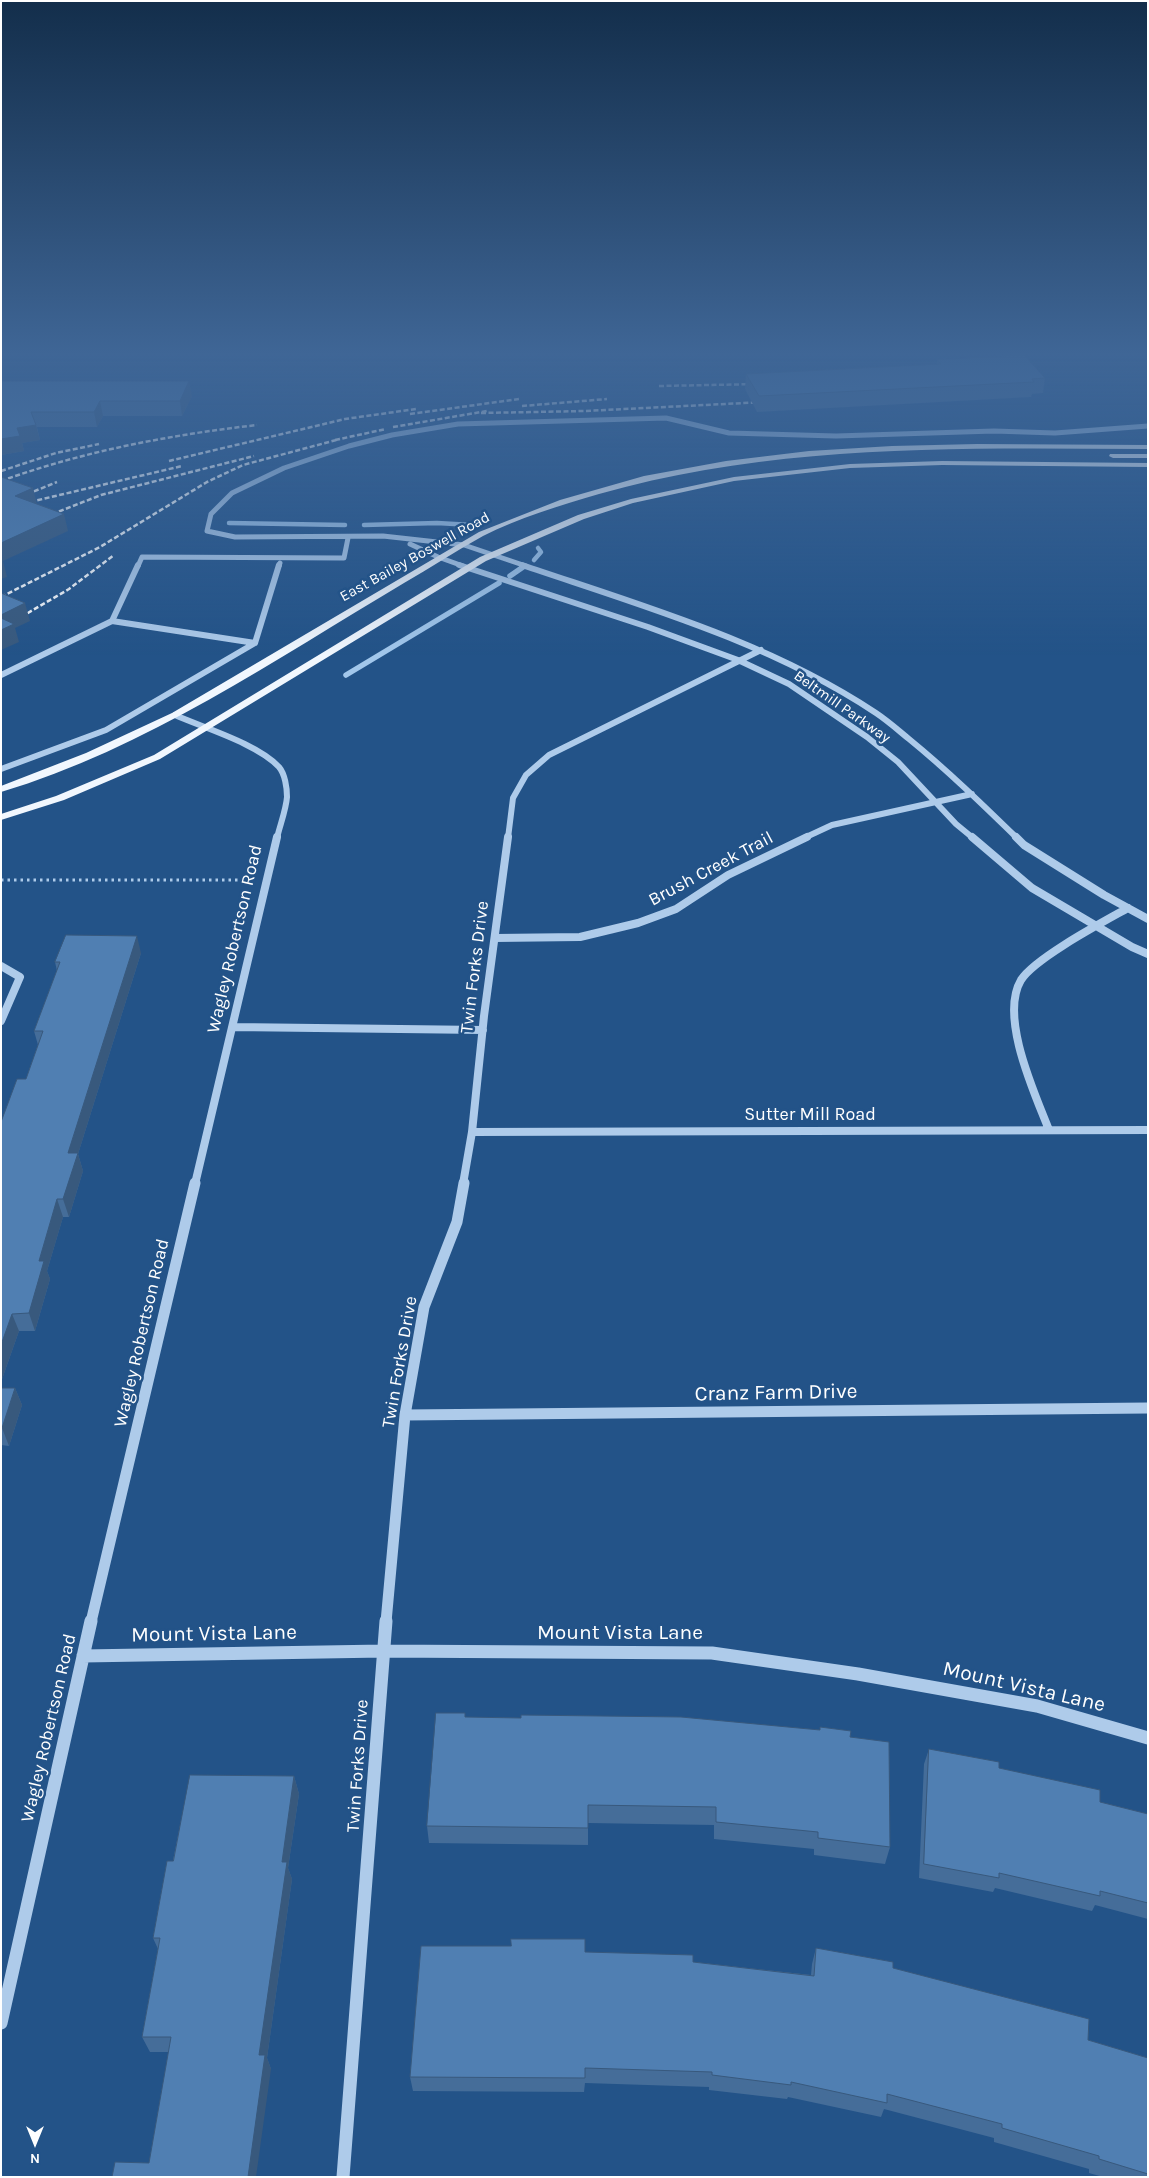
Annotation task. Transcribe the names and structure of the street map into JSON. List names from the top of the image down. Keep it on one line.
{"streets":{"main road":["East Bailey Boswell Road"],"street":["Beltmill Parkway","Brush Creek Trail","Wagley Robertson Road","Twin Forks Drive","Sutter Mill Road","Cranz Farm Drive","Mount Vista Lane"]},"crossings":[["East Bailey Boswell Road","Beltmill Parkway"],["East Bailey Boswell Road","Wagley Robertson Road"],["Beltmill Parkway","Brush Creek Trail"],["Beltmill Parkway","Twin Forks Drive"],["Brush Creek Trail","Twin Forks Drive"],["Wagley Robertson Road","Mount Vista Lane"],["Twin Forks Drive","Sutter Mill Road"],["Twin Forks Drive","Cranz Farm Drive"],["Twin Forks Drive","Mount Vista Lane"]],"north":"bottom"}
